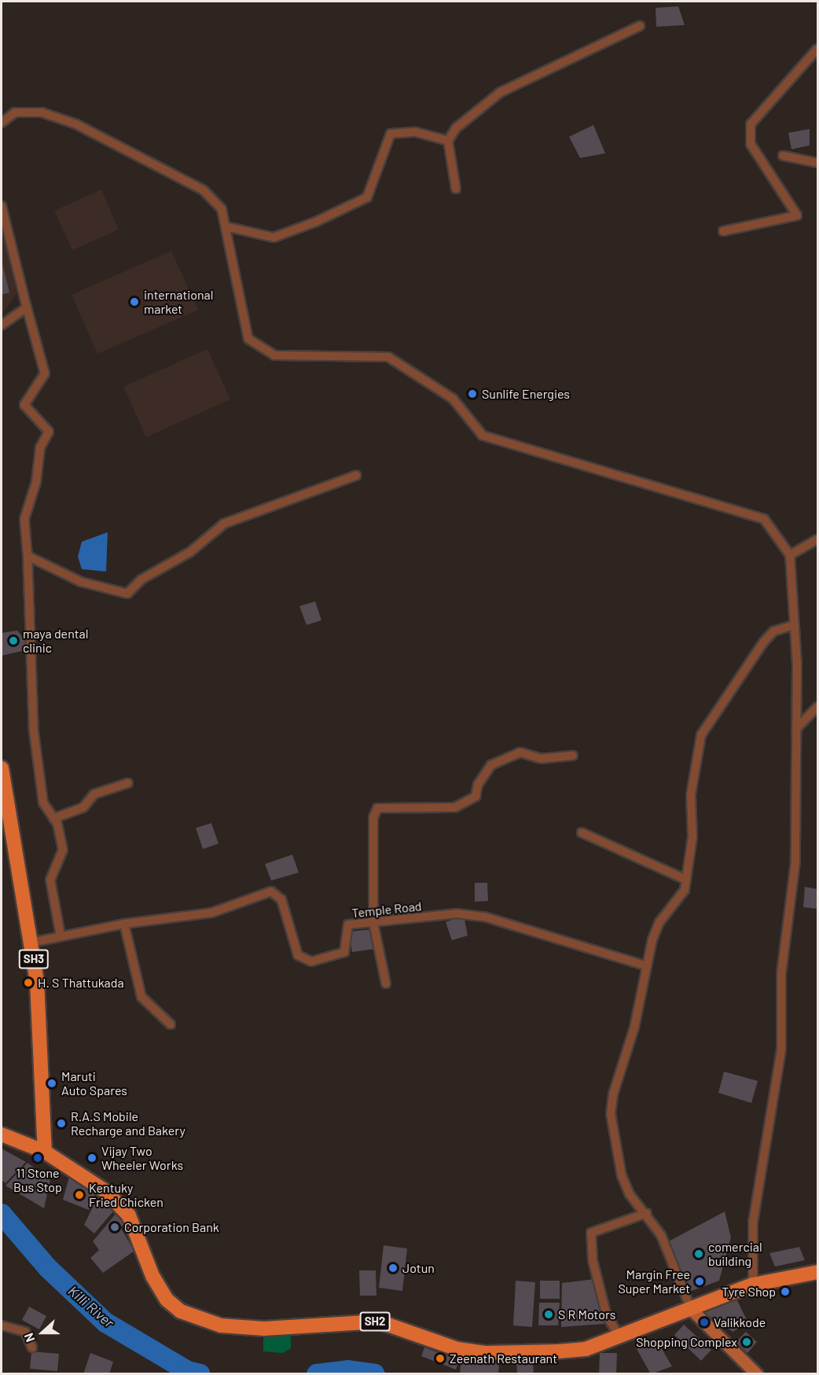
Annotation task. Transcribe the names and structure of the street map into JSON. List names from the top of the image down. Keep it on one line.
{"streets":{"main road":["SH3","SH2"],"street":["Temple Road"]},"crossings":[["Temple Road","SH3"],["SH3","SH2"]],"water":["Killi River"],"places":["international market","Sunlife Energies","maya dental clinic","H. S Thattukada","Maruti Auto Spares","R.A.S Mobile Recharge and Bakery","11 Stone Bus Stop","Vijay Two Wheeler Works","Kentuky Fried Chicken","Corporation Bank","comercial building","Jotun","Margin Free Super Market","Tyre Shop","S R Motors","Valikkode","Shopping Complex","Zeenath Restaurant"],"north":"left"}
